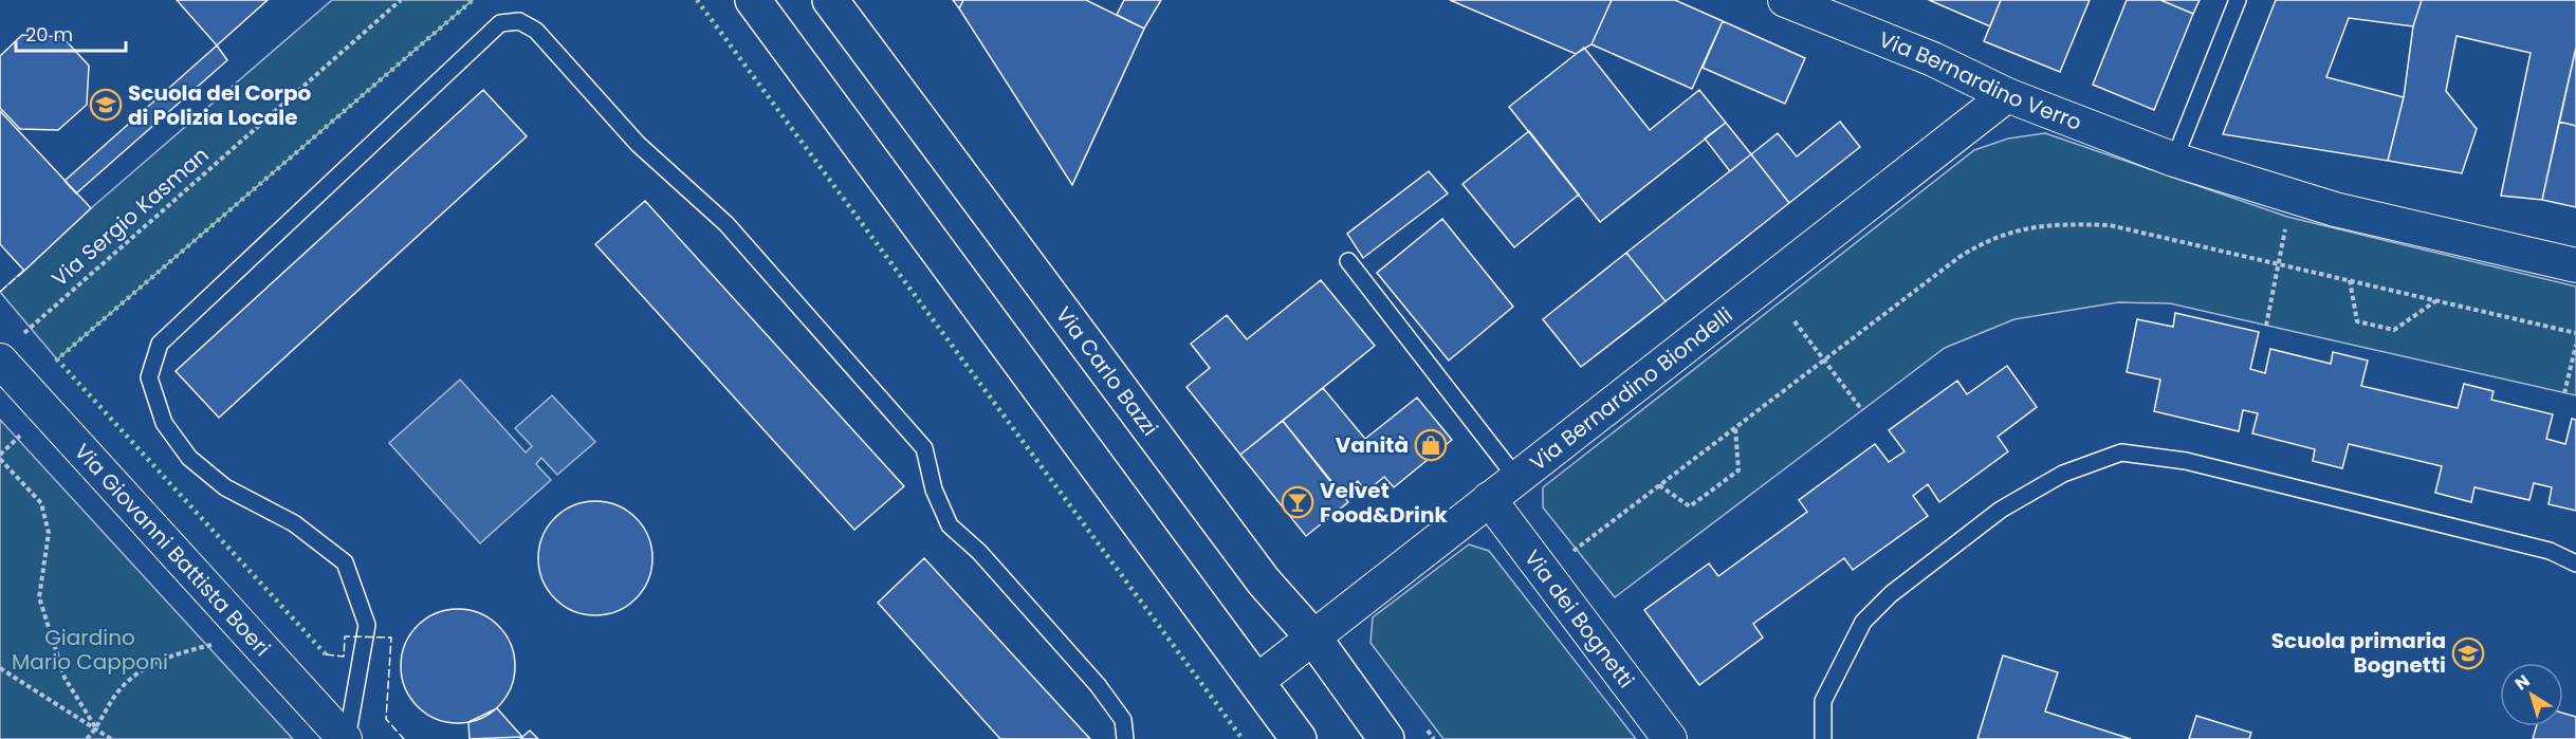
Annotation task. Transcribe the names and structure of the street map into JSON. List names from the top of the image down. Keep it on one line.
{"streets":{"main road":["Via Carlo Bazzi"],"street":["Via Bernardino Verro","Via Bernardino Biondelli","Via Giovanni Battista Boeri","Via dei Bognetti"],"path":["Via Sergio Kasman"]},"crossings":[["Via Bernardino Verro","Via Bernardino Biondelli"],["Via Carlo Bazzi","Via Bernardino Biondelli"],["Via Bernardino Biondelli","Via dei Bognetti"]],"parks":["Giardino Mario Capponi"],"places":{"school or university":["Scuola del Corpo di Polizia Locale","Scuola primaria Bognetti"],"shop":["Vanità"],"bar":["Velvet Food&Drink"]},"scale_bar":"20 m","north":"top left"}
